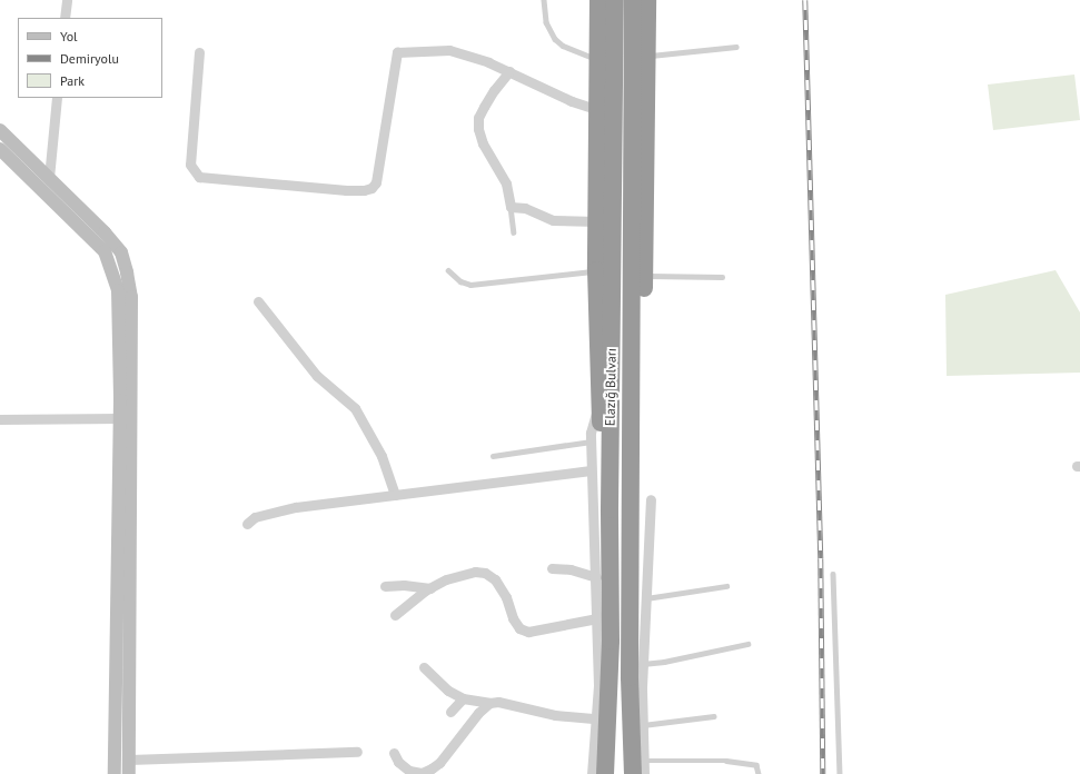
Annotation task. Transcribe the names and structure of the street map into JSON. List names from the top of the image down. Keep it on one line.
{"streets":{"highway":["Elazığ Bulvarı"]},"legend":["Yol","Demiryolu","Park"]}
